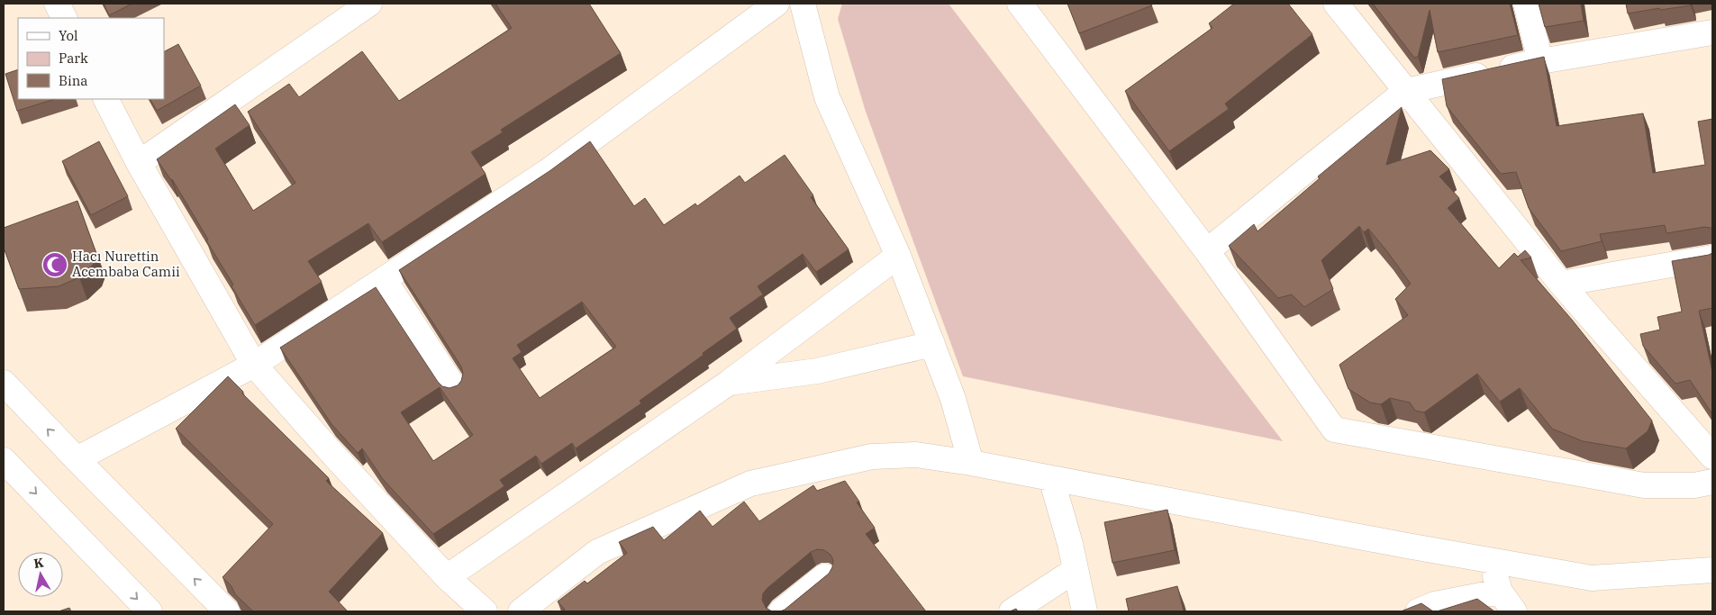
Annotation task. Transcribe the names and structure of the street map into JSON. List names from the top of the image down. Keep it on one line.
{"places":{"mosque":["Hacı Nurettin Acembaba Camii"]},"legend":["Yol","Park","Bina"],"north":"top"}
